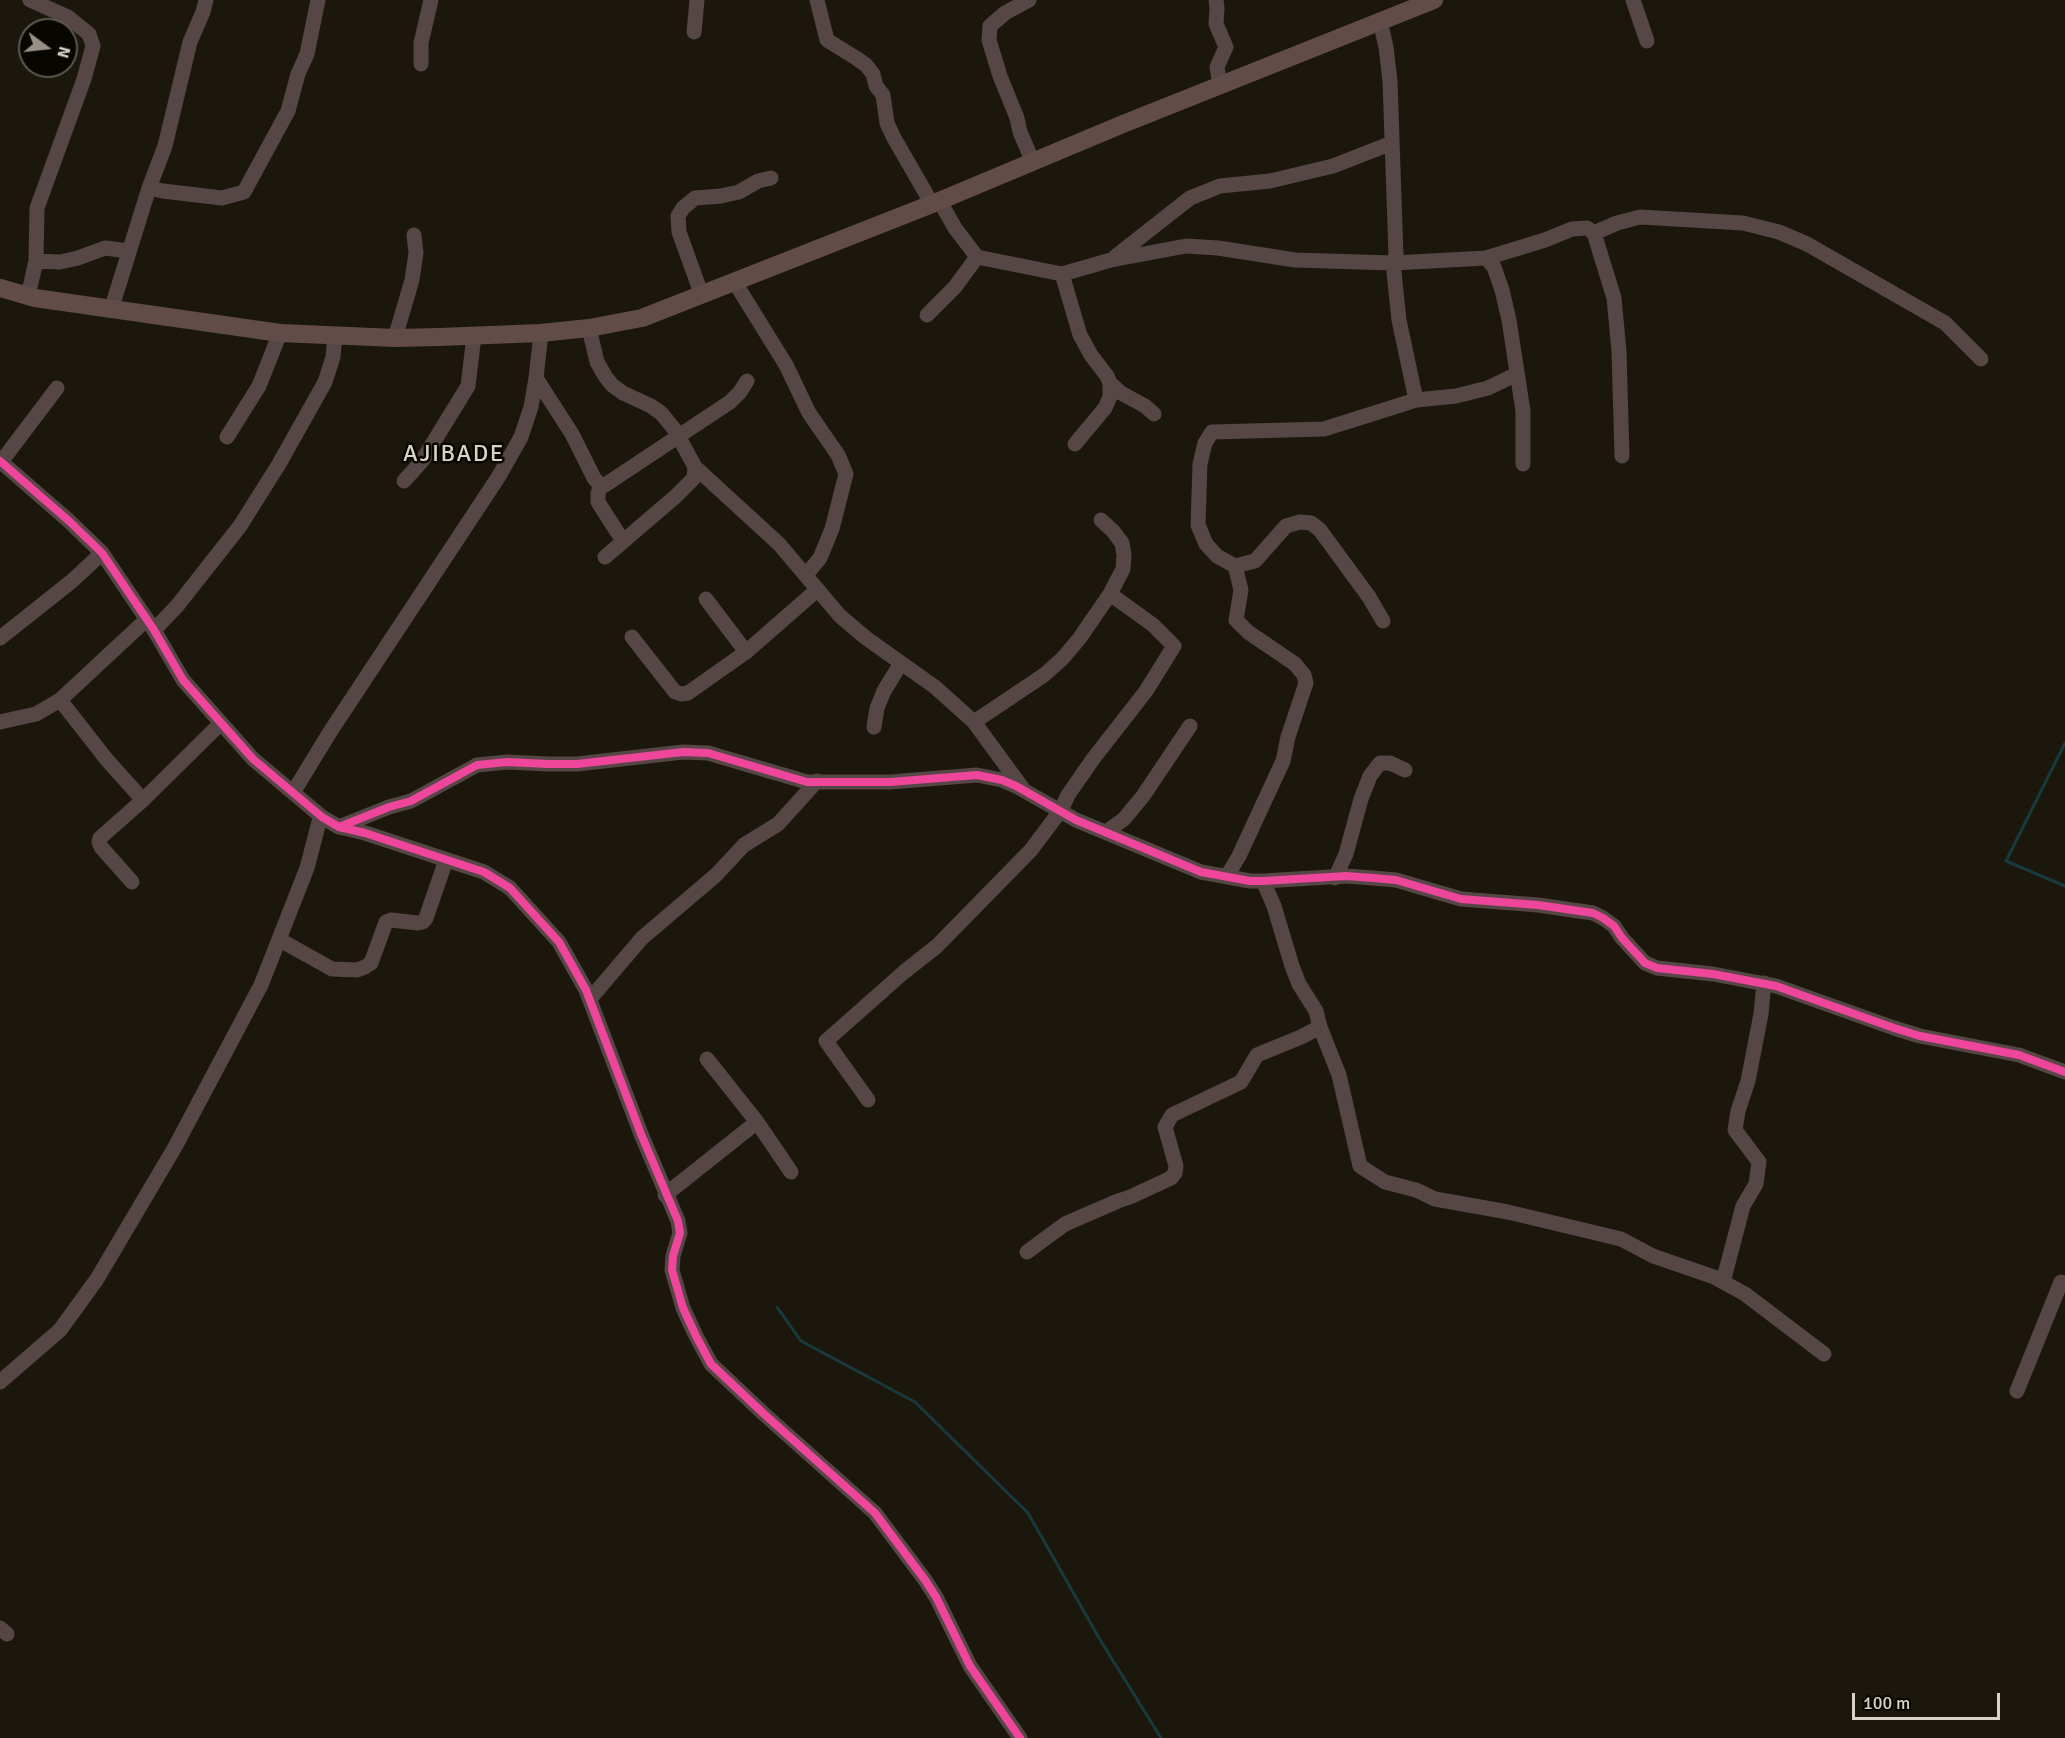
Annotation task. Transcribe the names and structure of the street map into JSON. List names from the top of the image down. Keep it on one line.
{"districts":["AJIBADE"],"scale_bar":"100 m","north":"right"}
